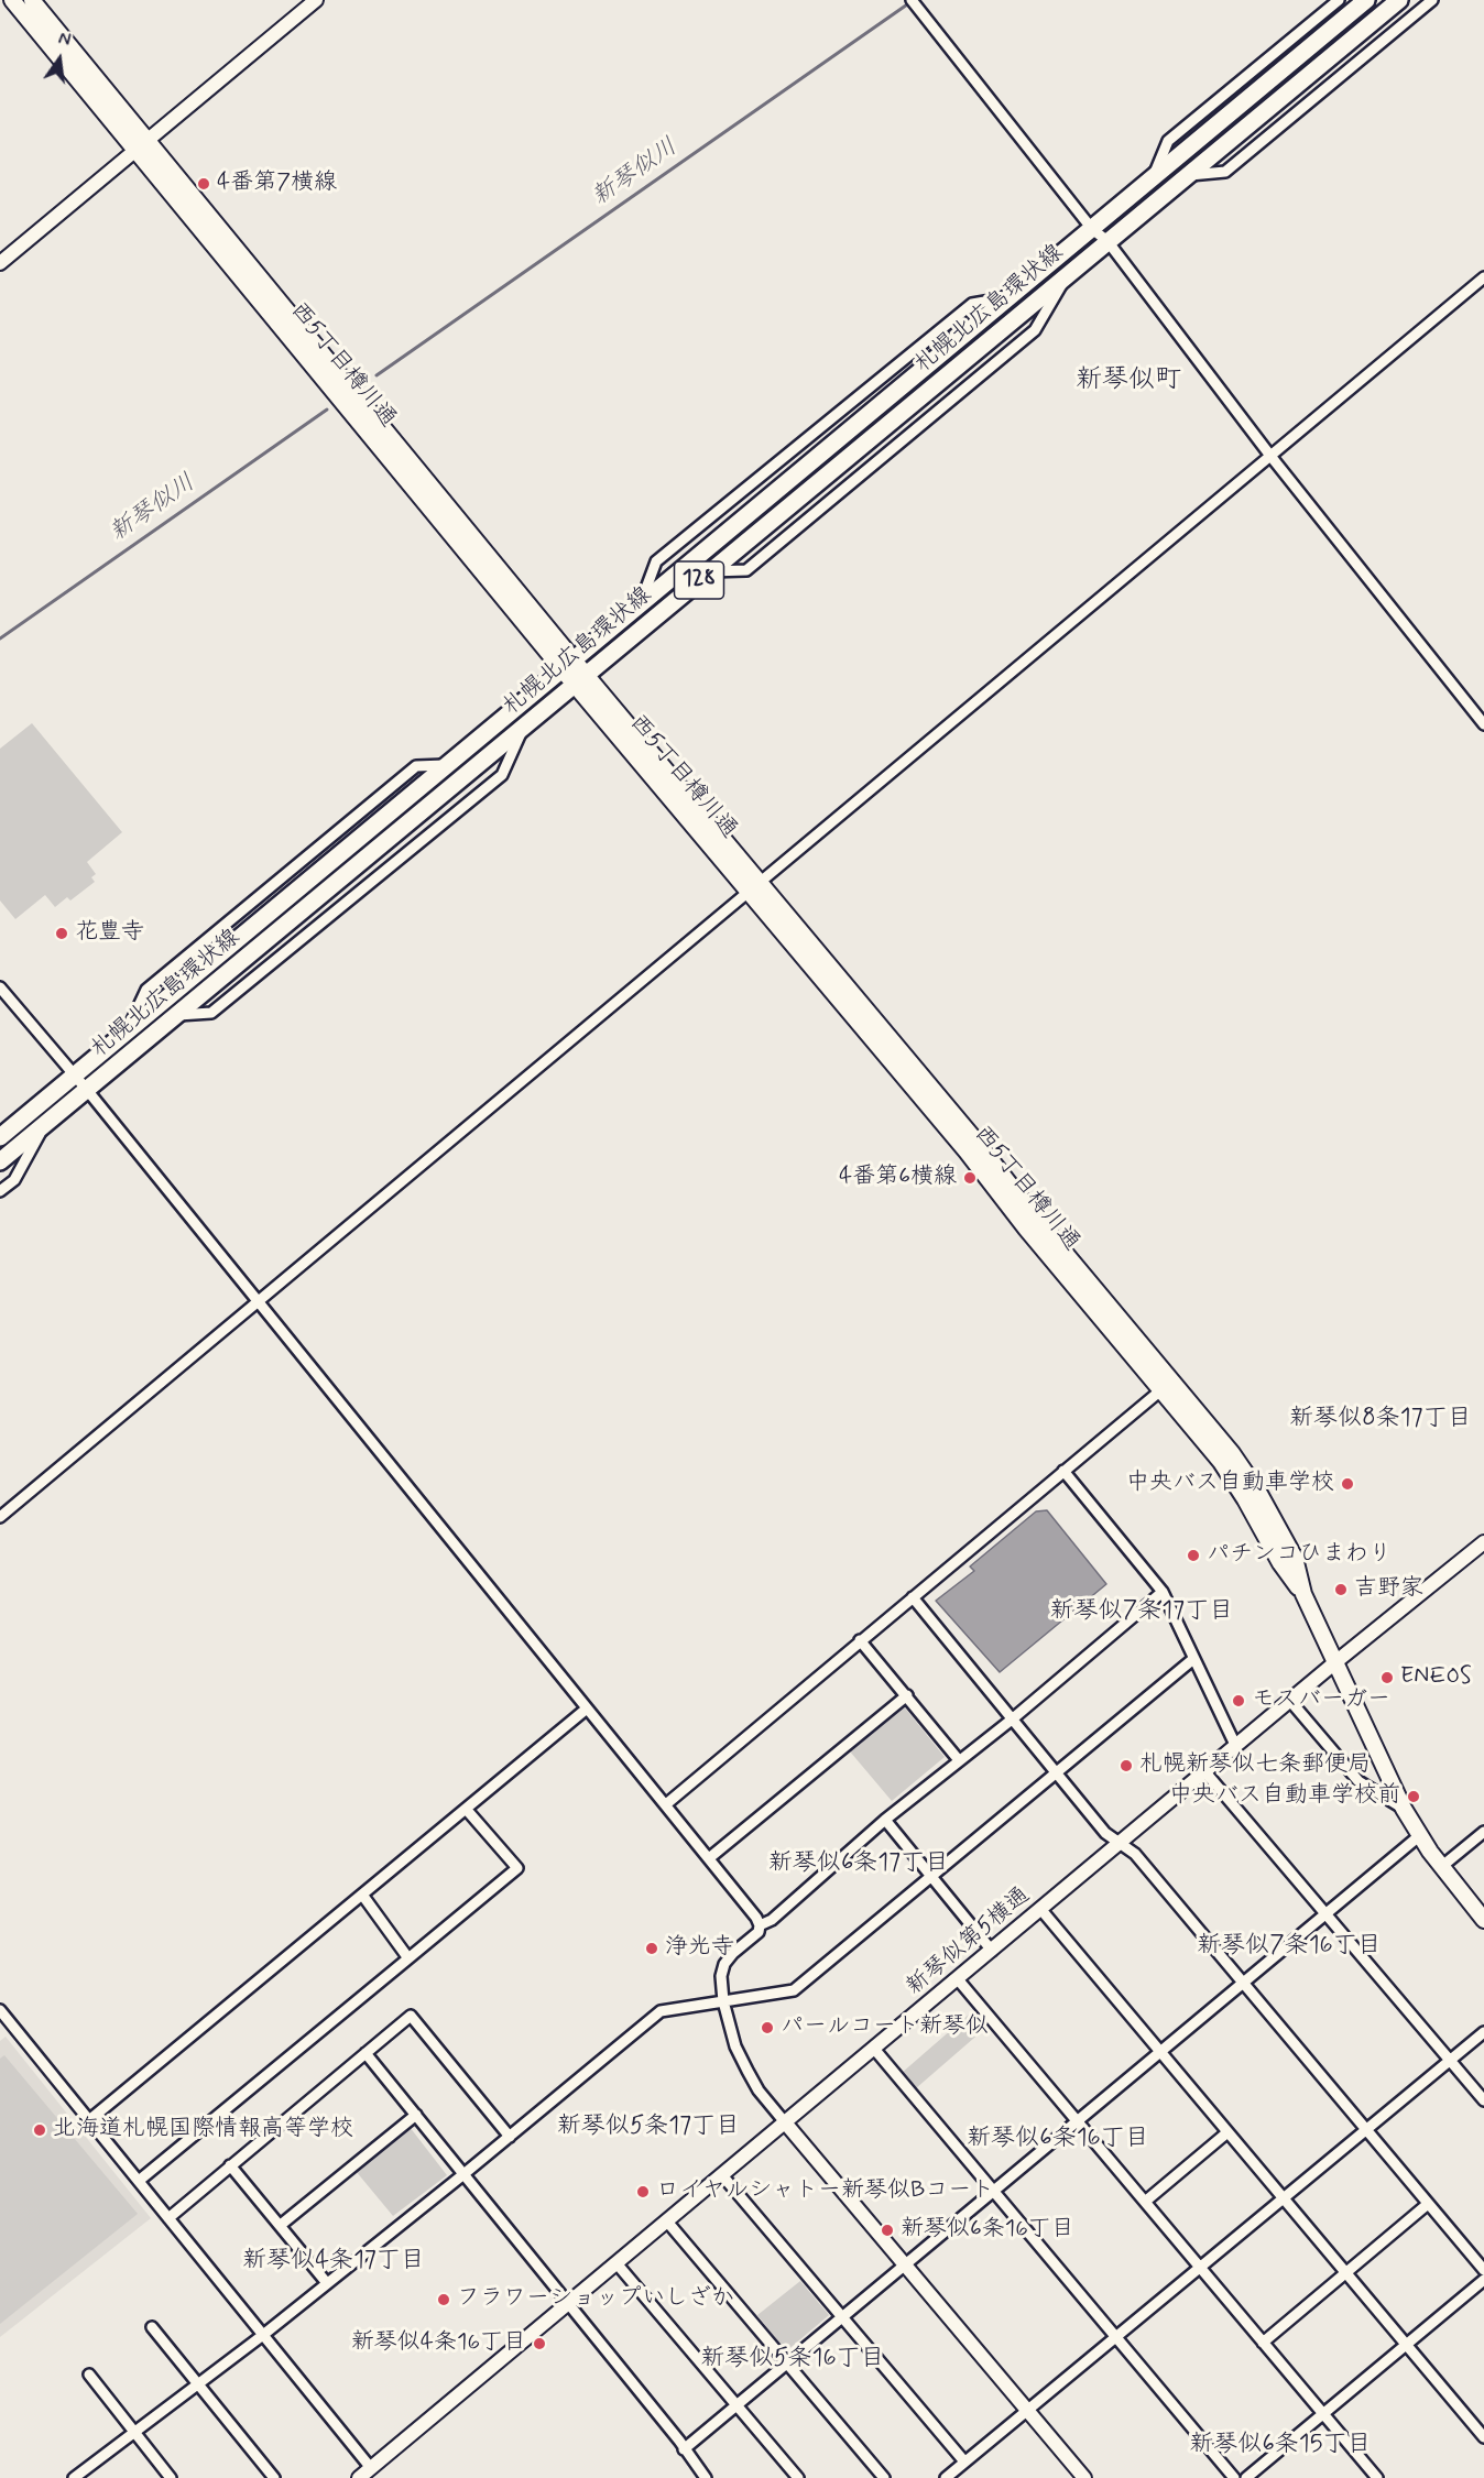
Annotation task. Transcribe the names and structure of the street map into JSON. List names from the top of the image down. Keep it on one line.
{"streets":{"main road":["札幌北広島環状線","西5丁目樽川通","128"],"street":["新琴似第5横通"]},"crossings":[["札幌北広島環状線","西5丁目樽川通"],["西5丁目樽川通","新琴似第5横通"]],"districts":["新琴似町","新琴似8条17丁目","新琴似7条17丁目","新琴似6条17丁目","新琴似7条16丁目","新琴似5条17丁目","新琴似6条16丁目","新琴似4条17丁目","新琴似5条16丁目","新琴似6条15丁目"],"water":["新琴似川"],"places":["4番第7横線","花豊寺","4番第6横線","中央バス自動車学校","パチンコひまわり","吉野家","ENEOS","モスバーガー","札幌新琴似七条郵便局","中央バス自動車学校前","浄光寺","パールコート新琴似","北海道札幌国際情報高等学校","ロイヤルシャトー新琴似Bコート","新琴似6条16丁目","フラワーショップいしざか","新琴似4条16丁目"],"north":"top"}
